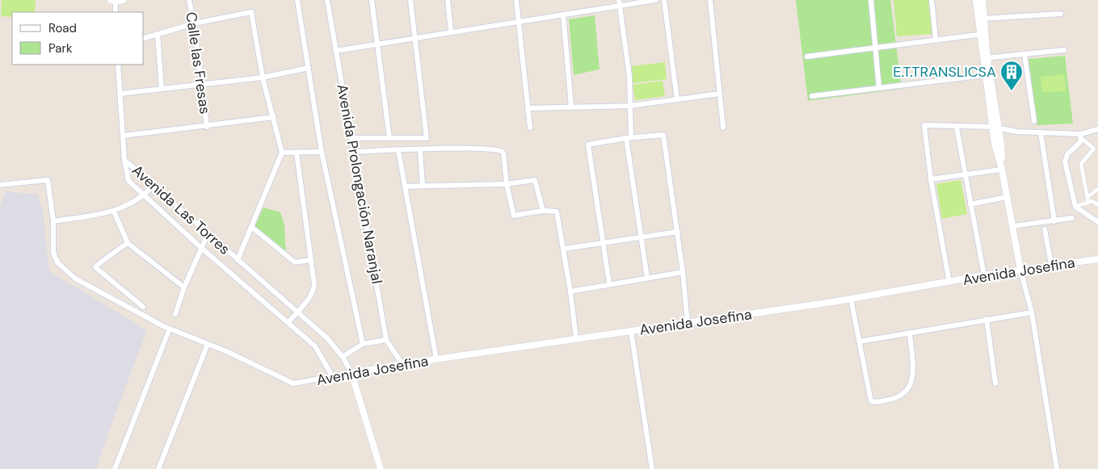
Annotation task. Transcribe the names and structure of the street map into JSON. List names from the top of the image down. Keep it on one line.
{"streets":{"street":["Calle las Fresas","Avenida Prolongación Naranjal","Avenida Las Torres","Avenida Josefina"]},"crossings":[["Avenida Prolongación Naranjal","Avenida Josefina"],["Avenida Las Torres","Avenida Josefina"]],"places":{"building":["E.T.TRANSLICSA"]},"legend":["Road","Park"]}
